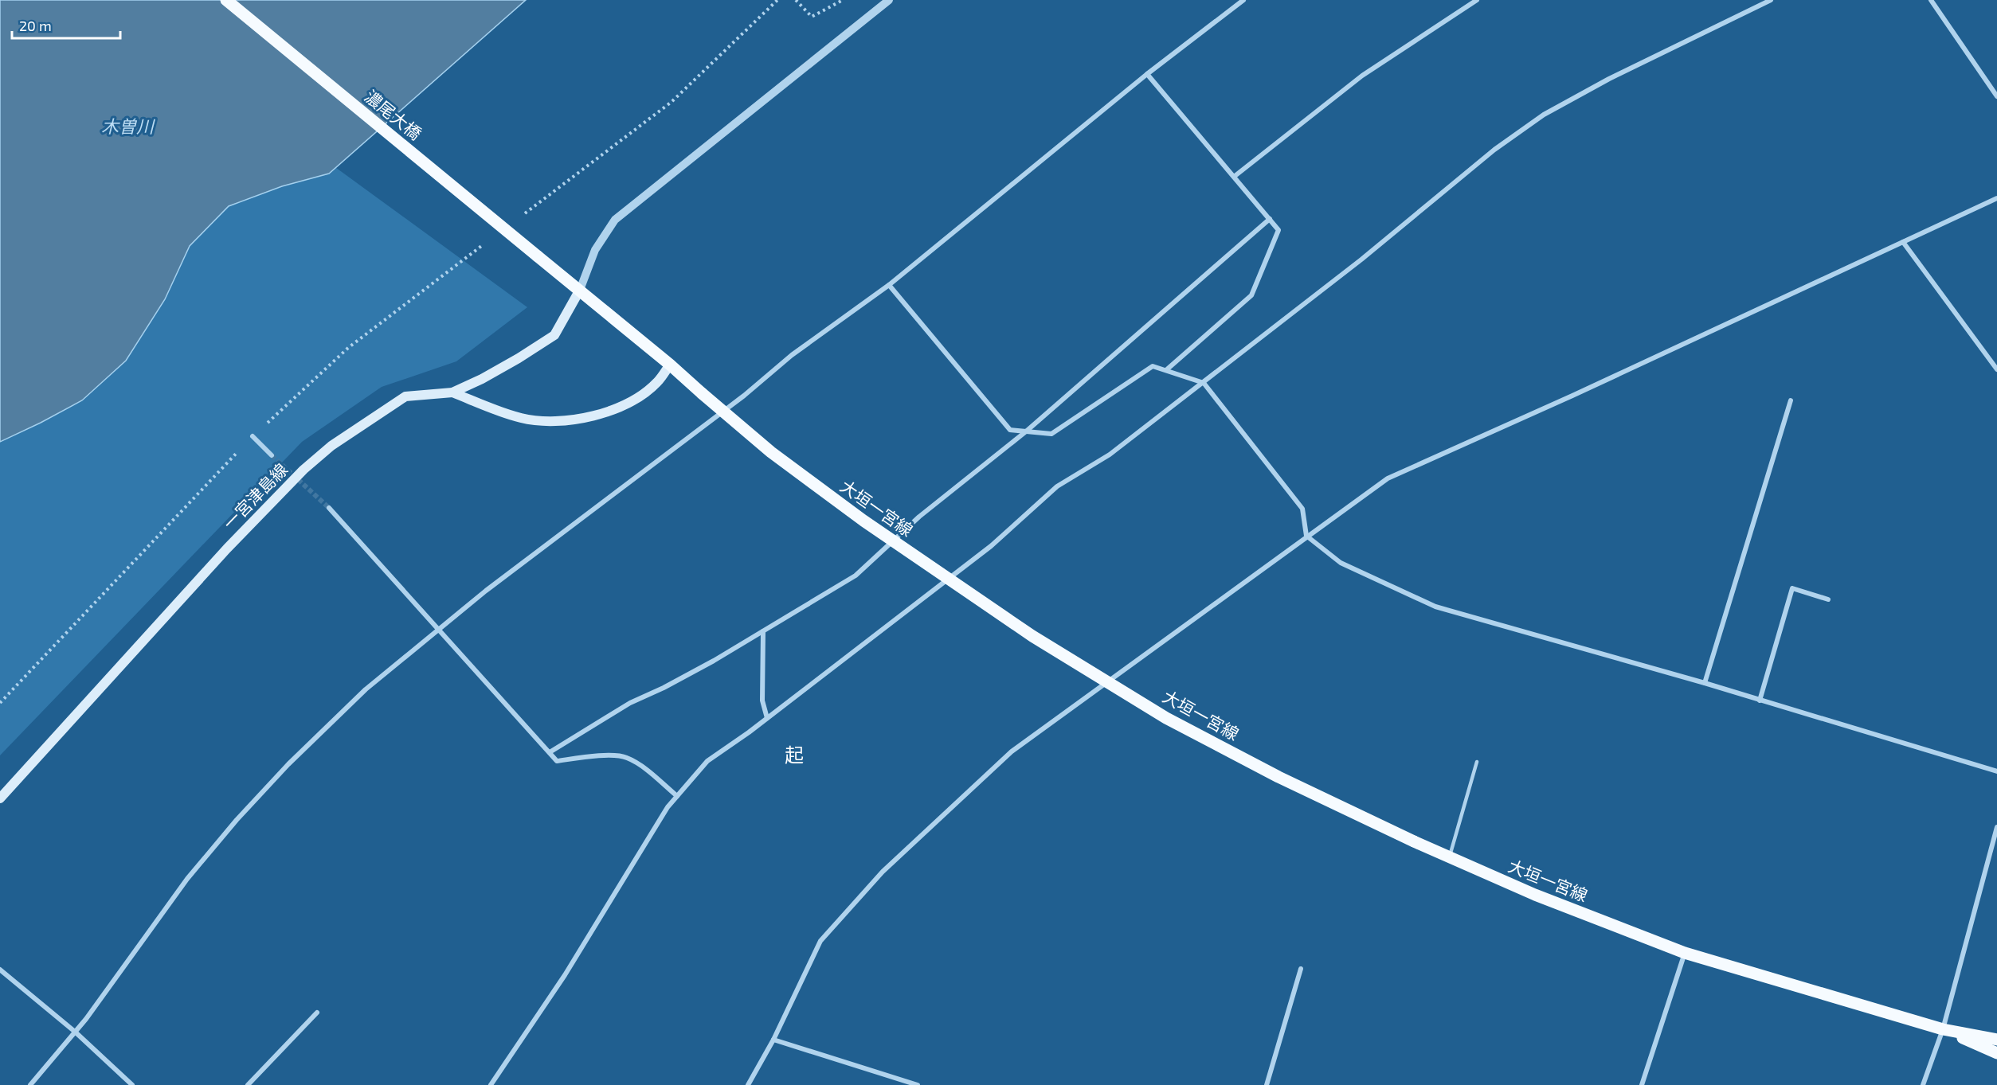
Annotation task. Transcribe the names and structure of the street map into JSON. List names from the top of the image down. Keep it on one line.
{"streets":{"main road":["濃尾大橋","一宮津島線","大垣一宮線"]},"crossings":[["濃尾大橋","大垣一宮線"],["一宮津島線","大垣一宮線"]],"districts":["起"],"water":["木曽川"],"scale_bar":"20 m"}
